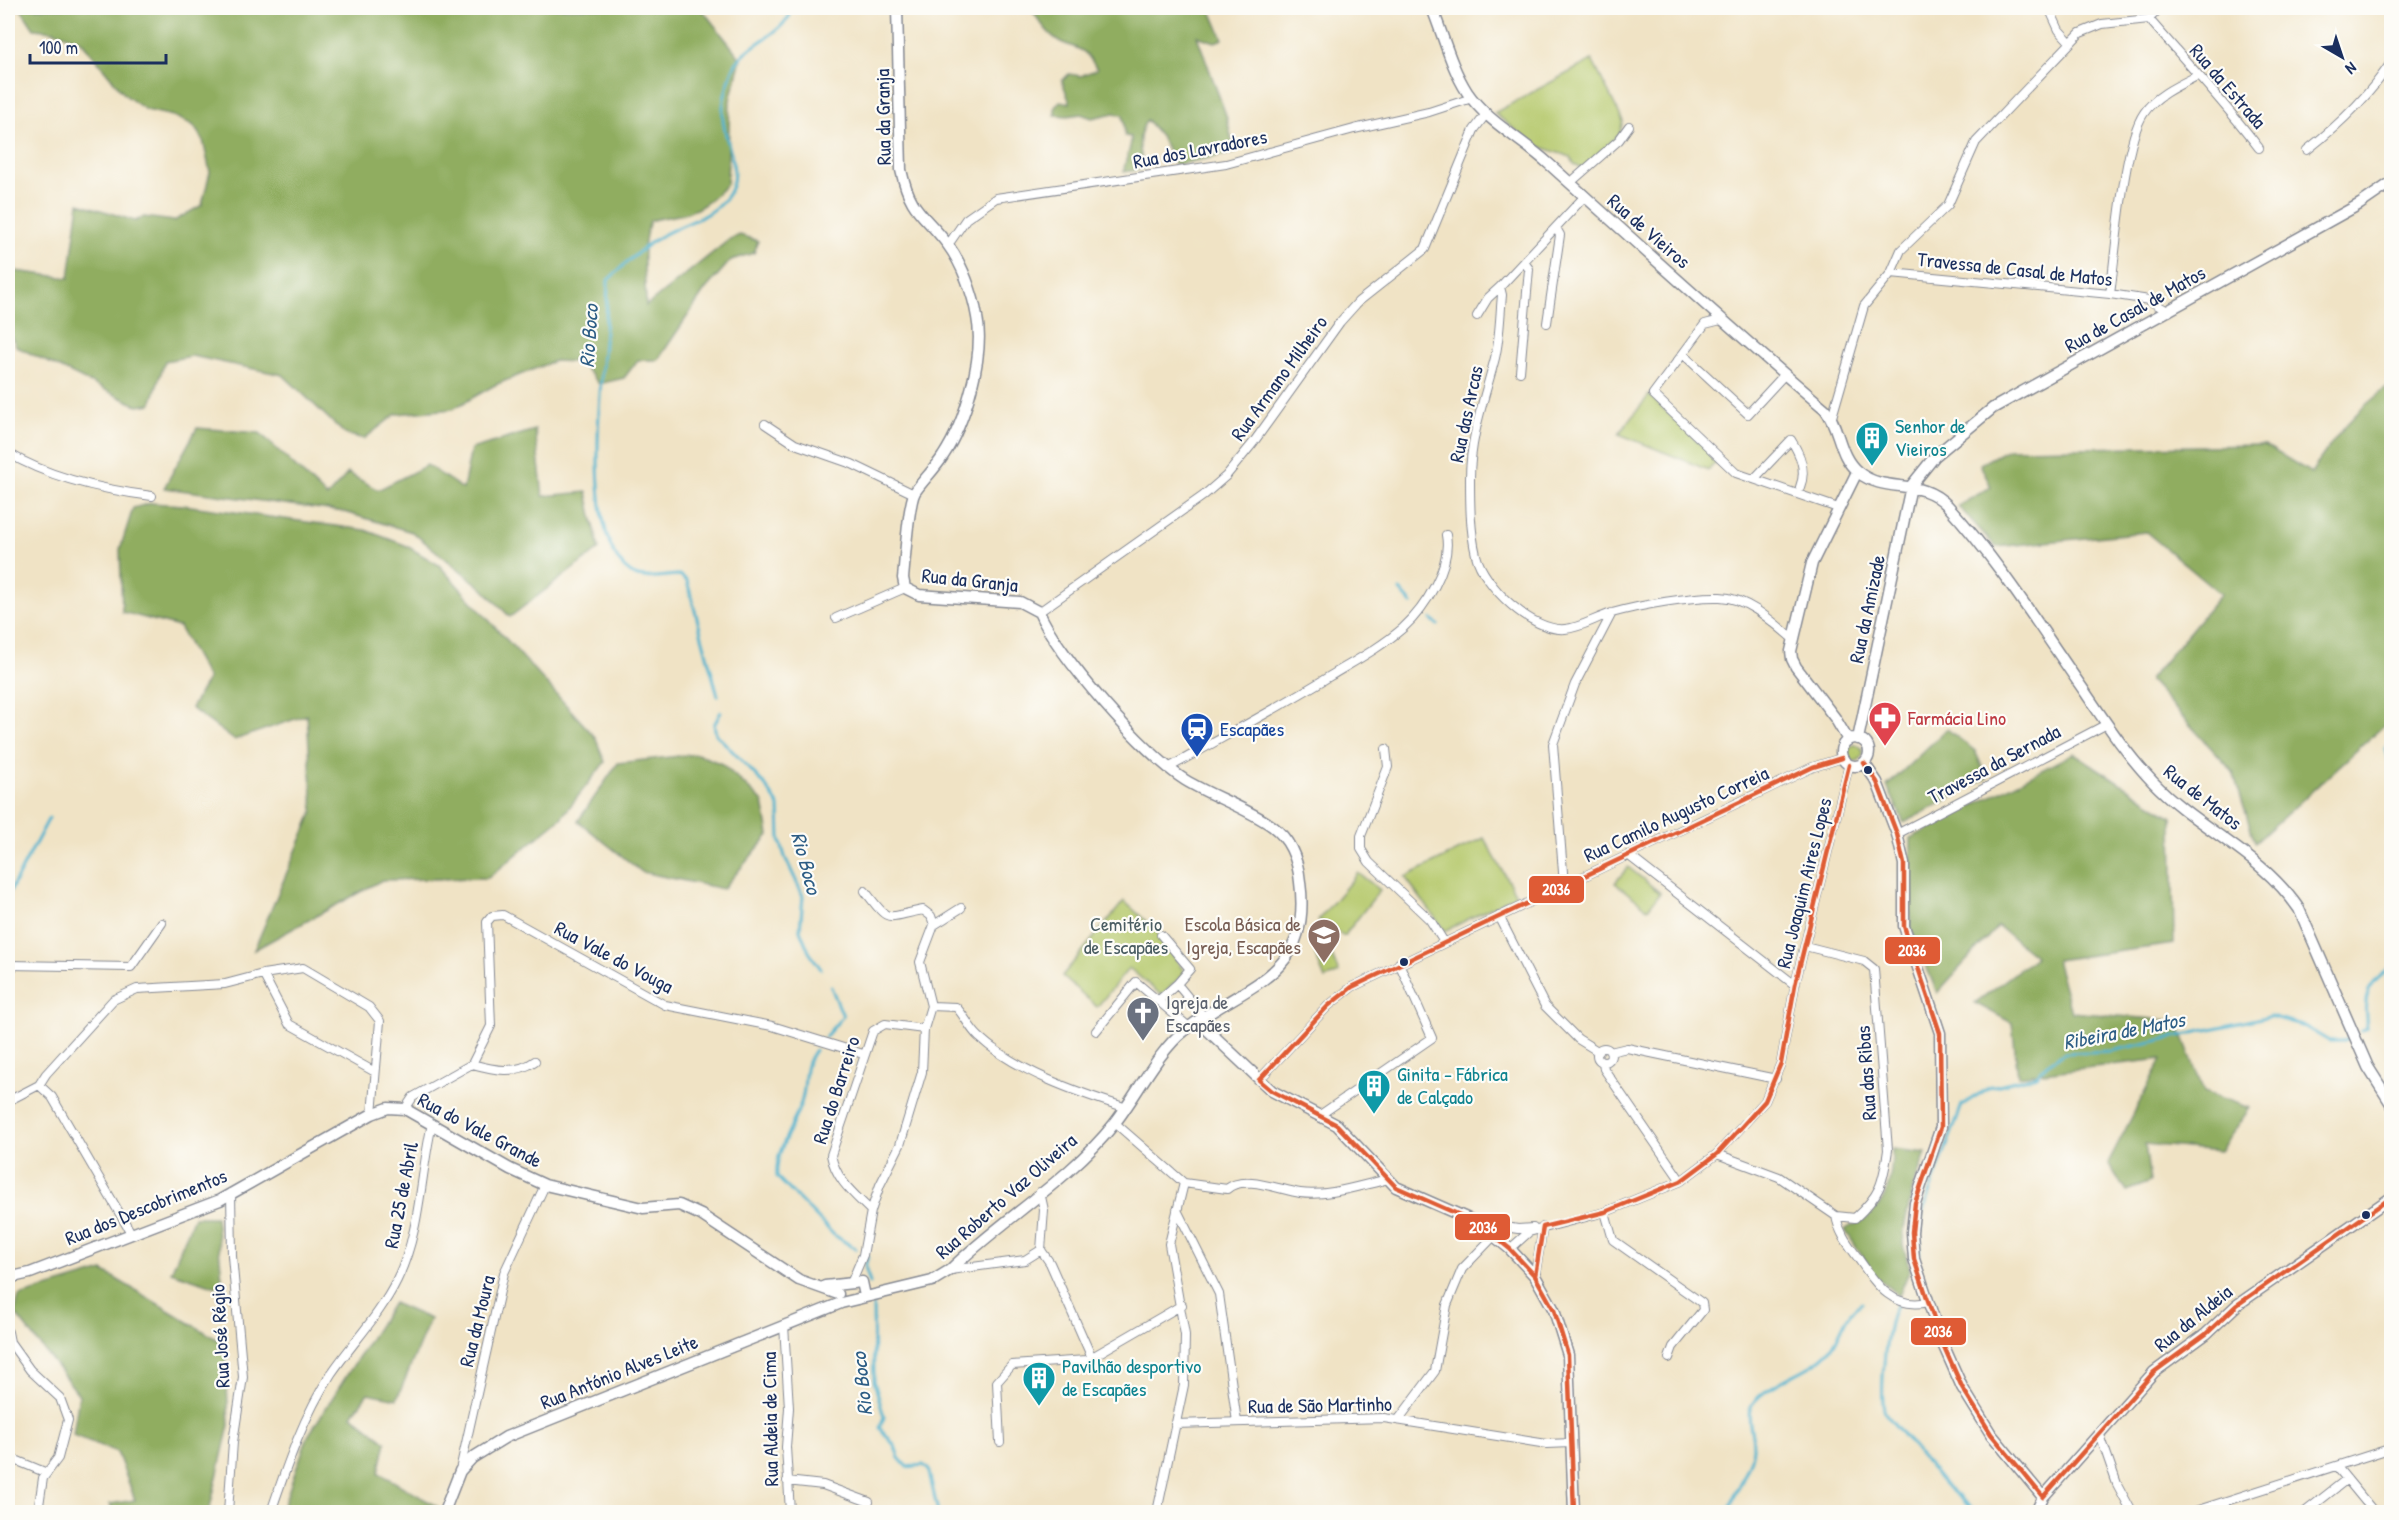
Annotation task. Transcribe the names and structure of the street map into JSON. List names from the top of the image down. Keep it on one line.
{"streets":{"street":["Rua da Estrada","Rua da Granja","Rua dos Lavradores","Rua de Vieiros","Travessa de Casal de Matos","Rua de Casal de Matos","Rua Armano Milheiro","Rua das Arcas","Rua da Amizade","Travessa da Sernada","Rua de Matos","Rua Camilo Augusto Correia","Rua Joaquim Aires Lopes","Rua Vale do Vouga","Rua das Ribas","Rua do Barreiro","Rua do Vale Grande","Rua 25 de Abril","Rua Roberto Vaz Oliveira","Rua dos Descobrimentos","Rua da Aldeia","Rua da Moura","Rua José Régio","Rua António Alves Leite","Rua de São Martinho","Rua Aldeia de Cima"]},"crossings":[["Rua da Granja","Rua dos Lavradores"],["Rua da Granja","Rua Armano Milheiro"],["Rua da Granja","Rua Roberto Vaz Oliveira"],["Rua dos Lavradores","Rua de Vieiros"],["Rua de Vieiros","Rua Armano Milheiro"],["Travessa de Casal de Matos","Rua de Casal de Matos"],["Rua de Casal de Matos","Rua da Amizade"],["Rua de Casal de Matos","Rua de Matos"],["Rua da Amizade","Rua de Matos"],["Rua da Amizade","Rua Camilo Augusto Correia"],["Rua da Amizade","Rua Joaquim Aires Lopes"],["Travessa da Sernada","Rua de Matos"],["Rua Camilo Augusto Correia","Rua Joaquim Aires Lopes"],["Rua Joaquim Aires Lopes","Rua das Ribas"],["Rua Vale do Vouga","Rua do Barreiro"],["Rua do Vale Grande","Rua 25 de Abril"],["Rua do Vale Grande","Rua dos Descobrimentos"],["Rua do Vale Grande","Rua da Moura"],["Rua do Vale Grande","Rua António Alves Leite"],["Rua Roberto Vaz Oliveira","Rua António Alves Leite"],["Rua dos Descobrimentos","Rua José Régio"],["Rua da Moura","Rua António Alves Leite"],["Rua António Alves Leite","Rua Aldeia de Cima"]],"water":["Rio Boco","Ribeira de Matos"],"parks":["Cemitério de Escapães"],"places":{"building":["Senhor de Vieiros","Ginita - Fábrica de Calçado","Pavilhão desportivo de Escapães"],"pharmacy":["Farmácia Lino"],"station":["Escapães"],"school or university":["Escola Básica de Igreja, Escapães"],"church":["Igreja de Escapães"]},"lines":["transit line 2036"],"scale_bar":"100 m","north":"bottom right"}
